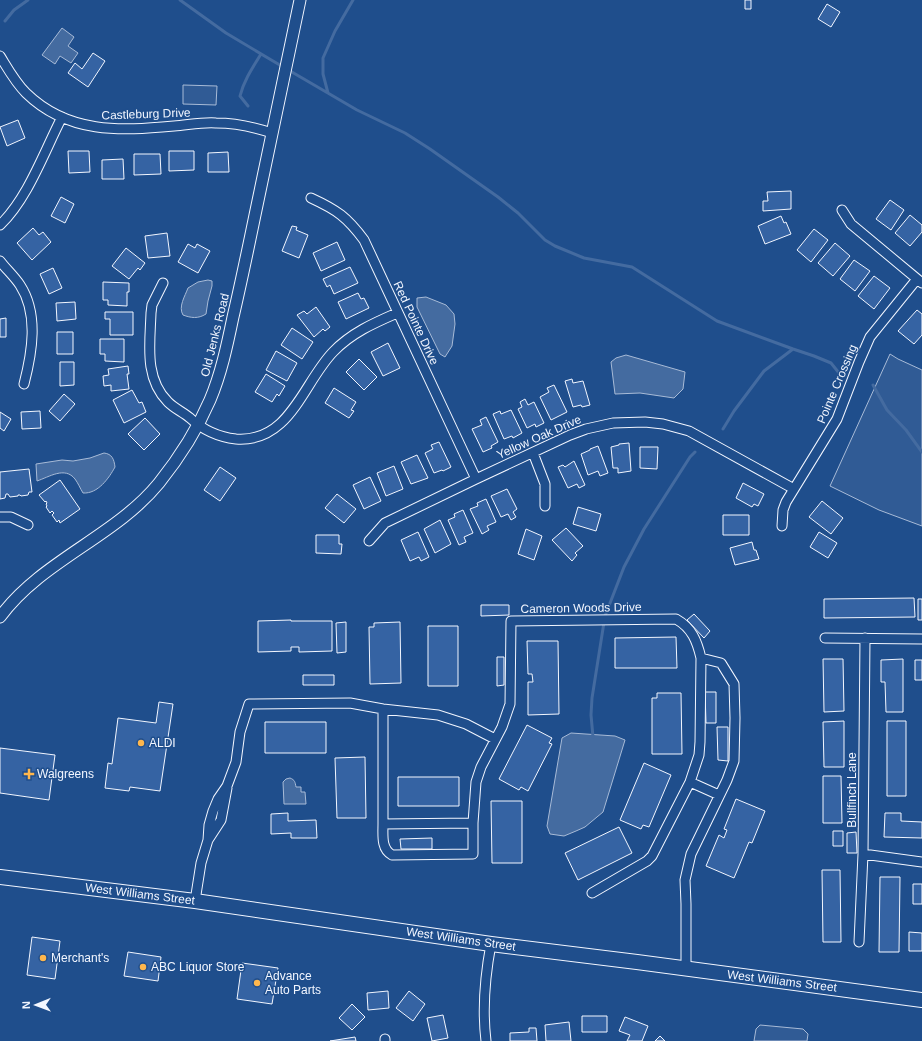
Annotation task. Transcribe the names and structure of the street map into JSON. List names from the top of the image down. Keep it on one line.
{"streets":{"main road":["West Williams Street"],"street":["Castleburg Drive","Red Pointe Drive","Old Jenks Road","Pointe Crossing","Yellow Oak Drive","Cameron Woods Drive","Bullfinch Lane"]},"crossings":[["Castleburg Drive","Old Jenks Road"],["Red Pointe Drive","Yellow Oak Drive"],["Pointe Crossing","Yellow Oak Drive"]],"places":{"other":["ALDI","Merchant's","ABC Liquor Store","Advance Auto Parts"],"health":["Walgreens"]},"north":"left"}
